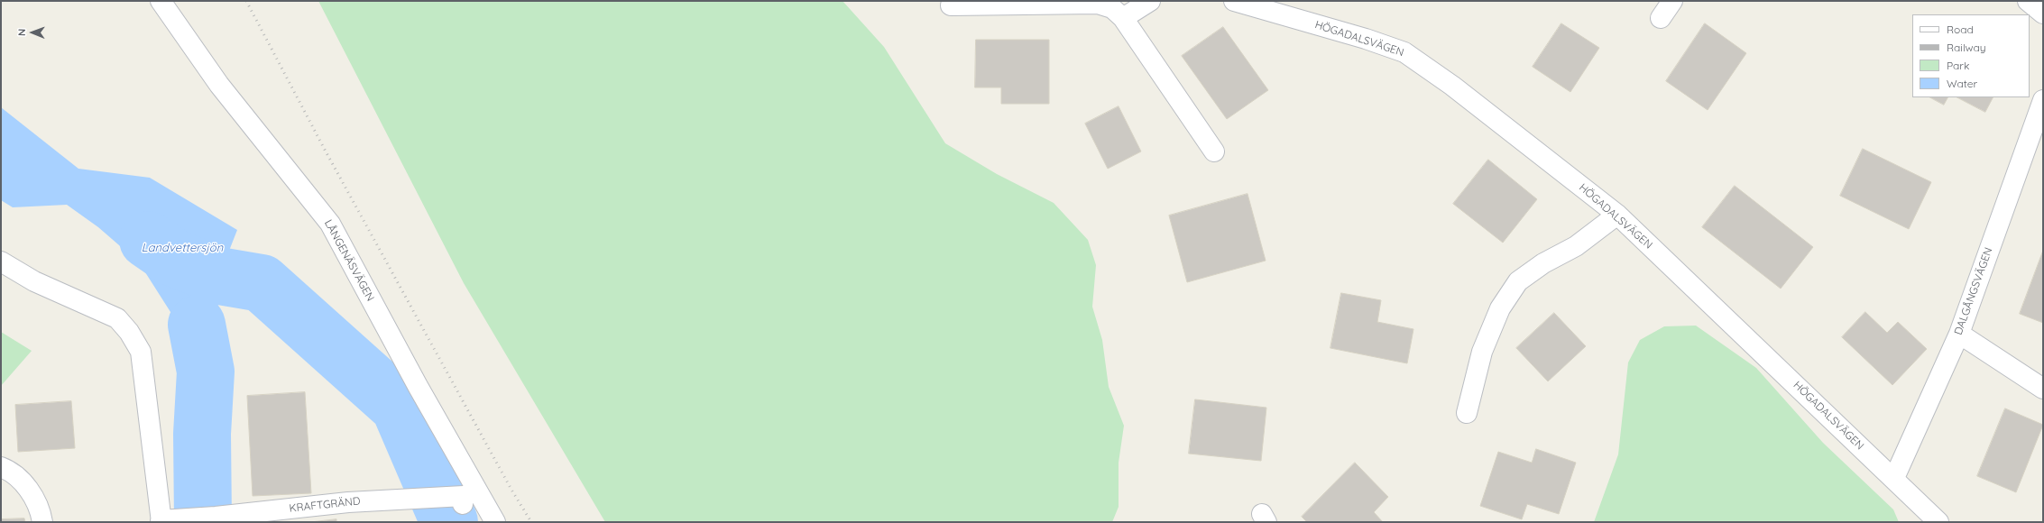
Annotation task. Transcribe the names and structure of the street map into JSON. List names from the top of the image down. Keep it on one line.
{"streets":{"street":["HÖGADALSVÄGEN","LÅNGENÄSVÄGEN","DALGÅNGSVÄGEN","KRAFTGRÄND"]},"crossings":[["HÖGADALSVÄGEN","DALGÅNGSVÄGEN"],["LÅNGENÄSVÄGEN","KRAFTGRÄND"]],"water":["Landvettersjön"],"legend":["Road","Railway","Park","Water"],"north":"left"}
